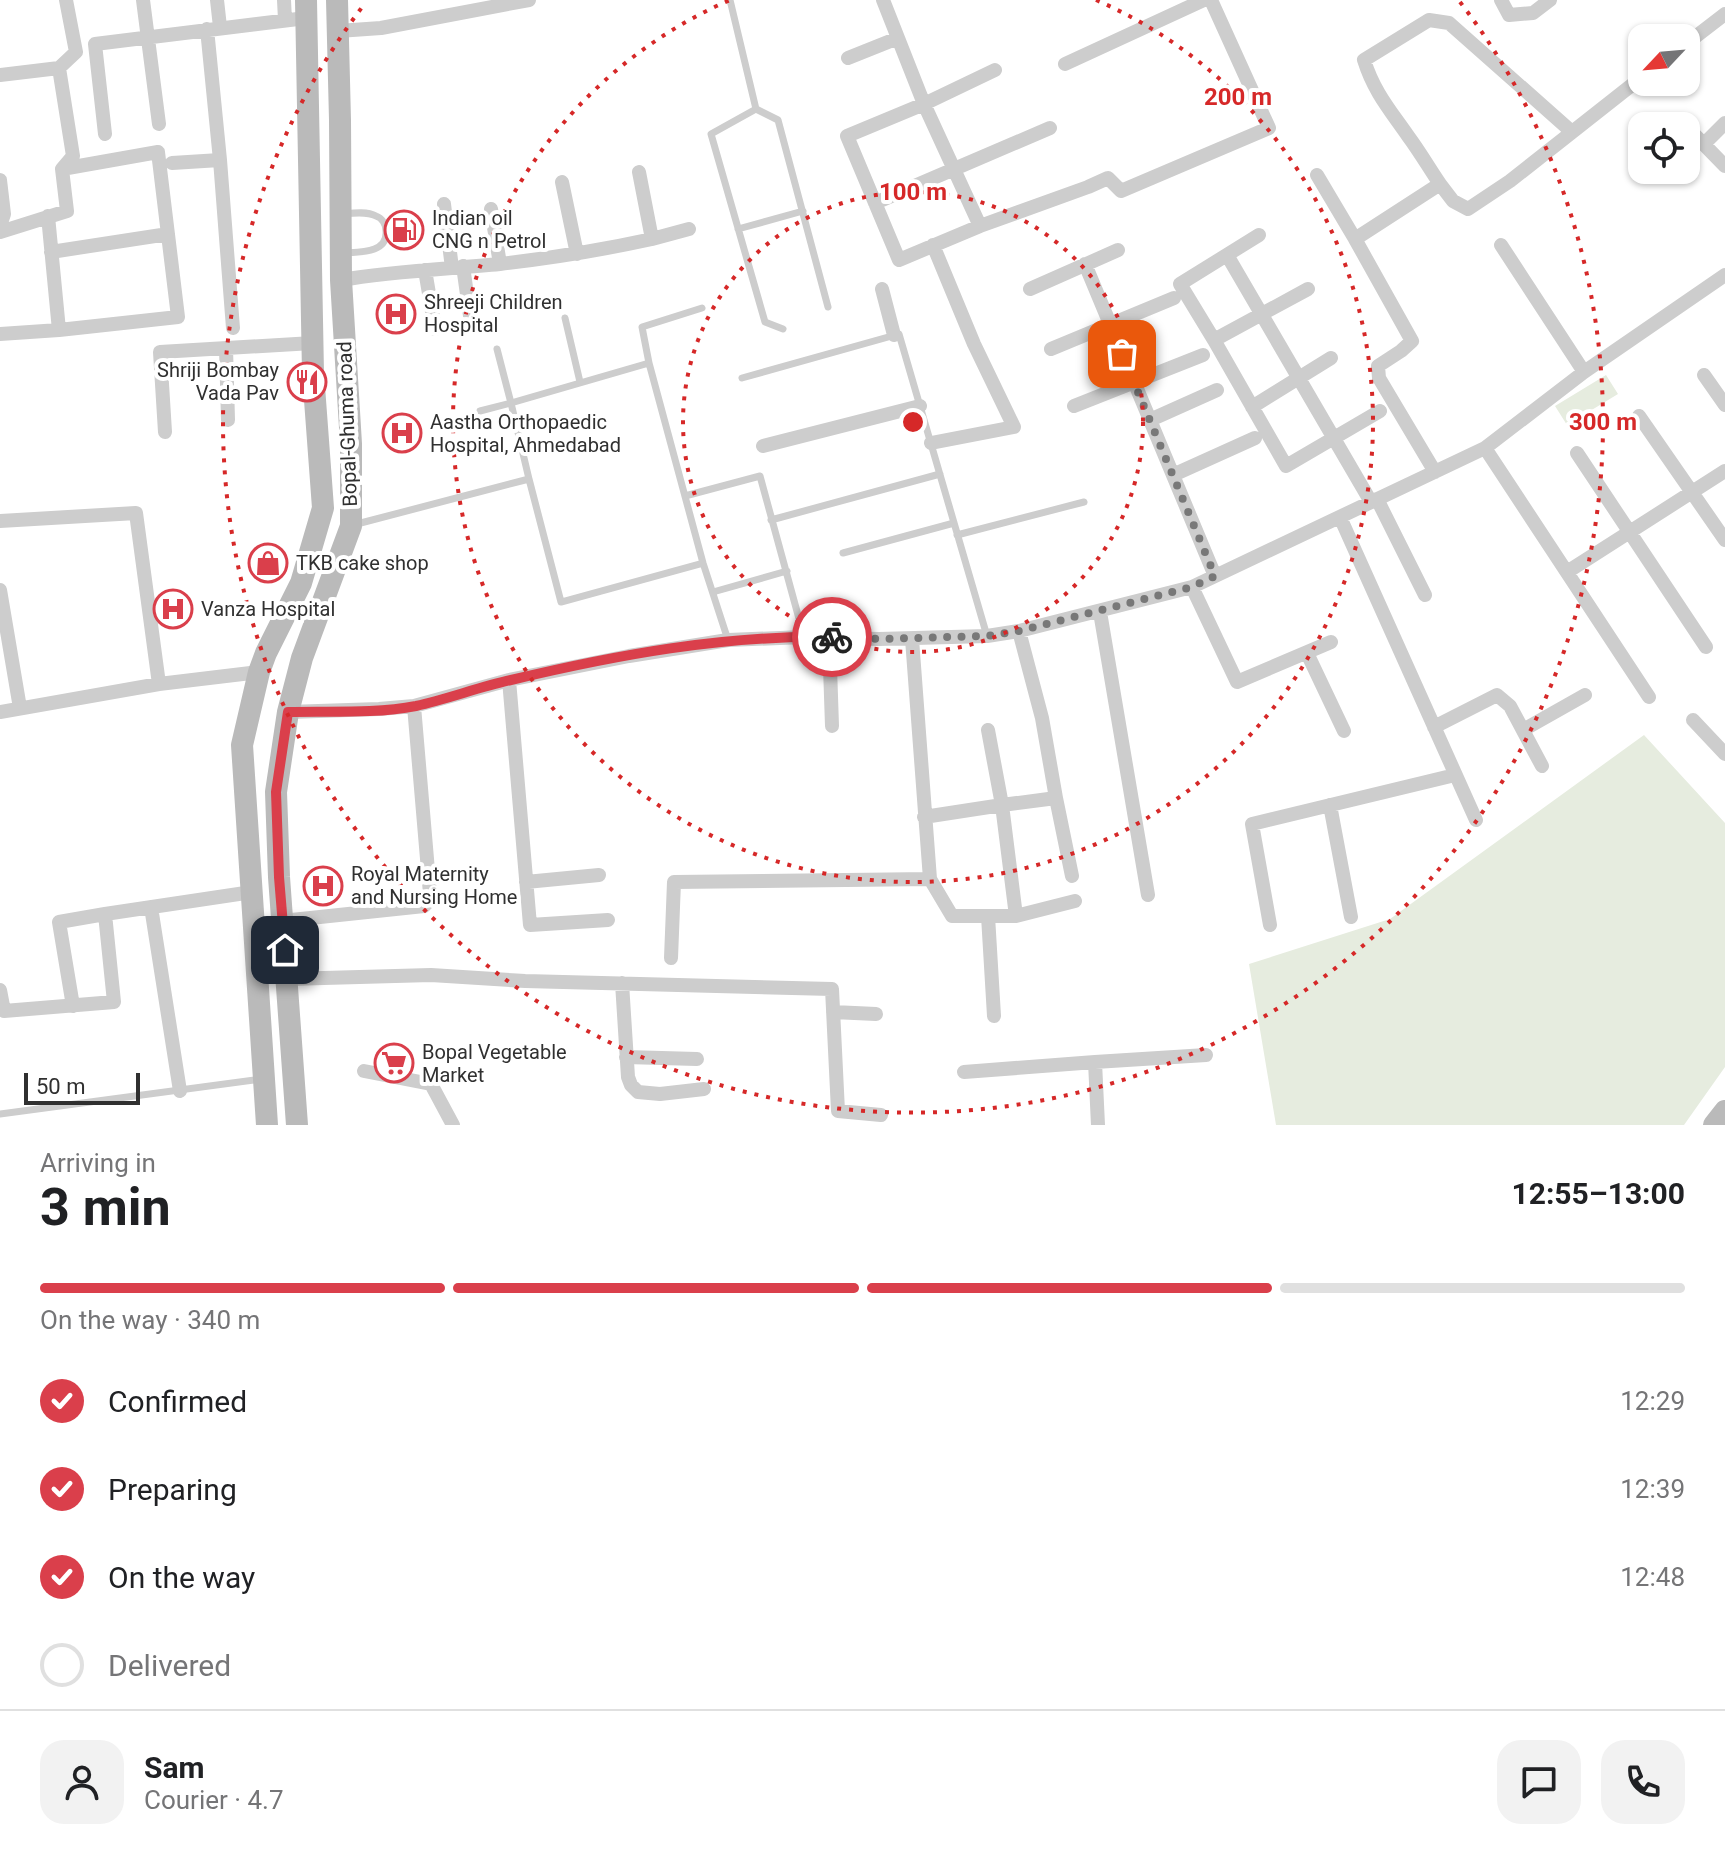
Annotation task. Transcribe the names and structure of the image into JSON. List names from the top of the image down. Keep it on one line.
{"streets":{"street":["Bopal-Ghuma road"]},"places":{"fuel station":["Indian oil CNG n Petrol"],"hospital":["Shreeji Children Hospital","Aastha Orthopaedic Hospital, Ahmedabad","Vanza Hospital","Royal Maternity and Nursing Home"],"restaurant":["Shriji Bombay Vada Pav"],"shop":["TKB cake shop"],"supermarket":["Bopal Vegetable Market"]},"scale_bar":"50 m","north":"bottom left","page":{"scale":"50 m","heading":["3 min","Arriving in","12:55–13:00"],"panel":["Sam","Courier · 4.7"],"bar":"On the way · 340 m","list":[["Confirmed","12:29"],["Preparing","12:39"],["On the way","12:48"],"Delivered"]},"rings":["200 m","100 m","300 m"]}
